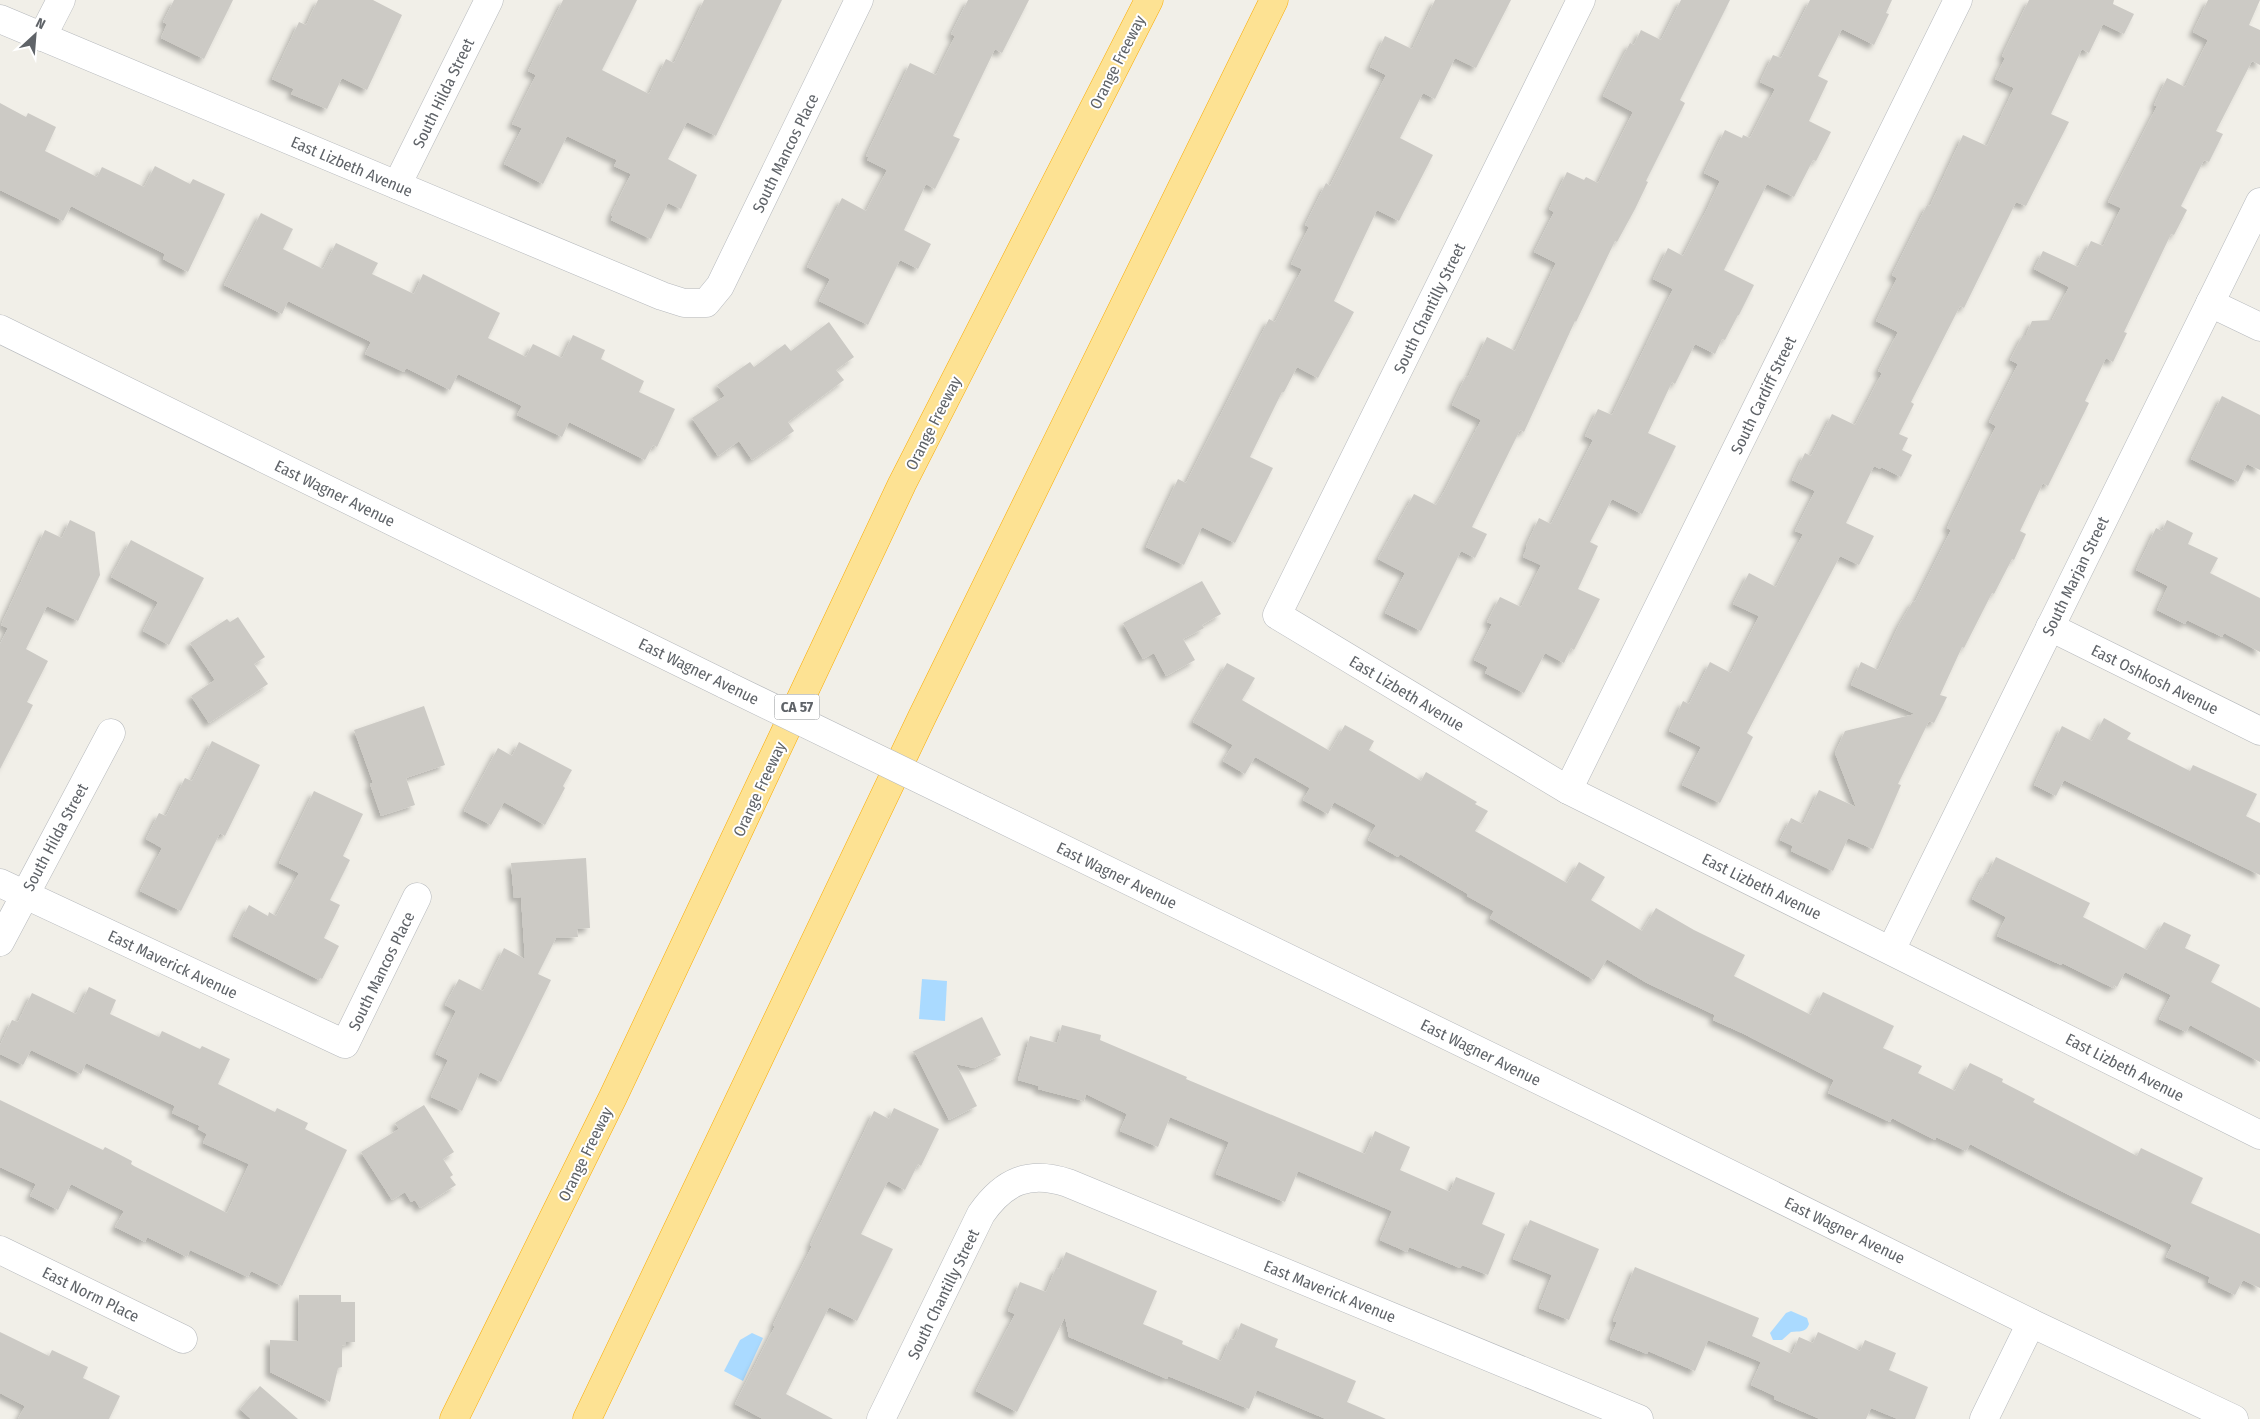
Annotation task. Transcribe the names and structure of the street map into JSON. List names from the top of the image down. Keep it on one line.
{"streets":{"highway":["Orange Freeway","CA 57"],"street":["South Hilda Street","South Mancos Place","East Lizbeth Avenue","South Chantilly Street","South Cardiff Street","East Wagner Avenue","South Marjan Street","East Oshkosh Avenue","East Maverick Avenue","East Norm Place"]},"crossings":[["South Hilda Street","East Lizbeth Avenue"],["South Hilda Street","East Maverick Avenue"],["South Mancos Place","East Lizbeth Avenue"],["South Mancos Place","East Maverick Avenue"],["East Lizbeth Avenue","South Chantilly Street"],["East Lizbeth Avenue","South Cardiff Street"],["East Lizbeth Avenue","South Marjan Street"],["South Chantilly Street","East Maverick Avenue"],["South Marjan Street","East Oshkosh Avenue"]],"north":"top right"}
